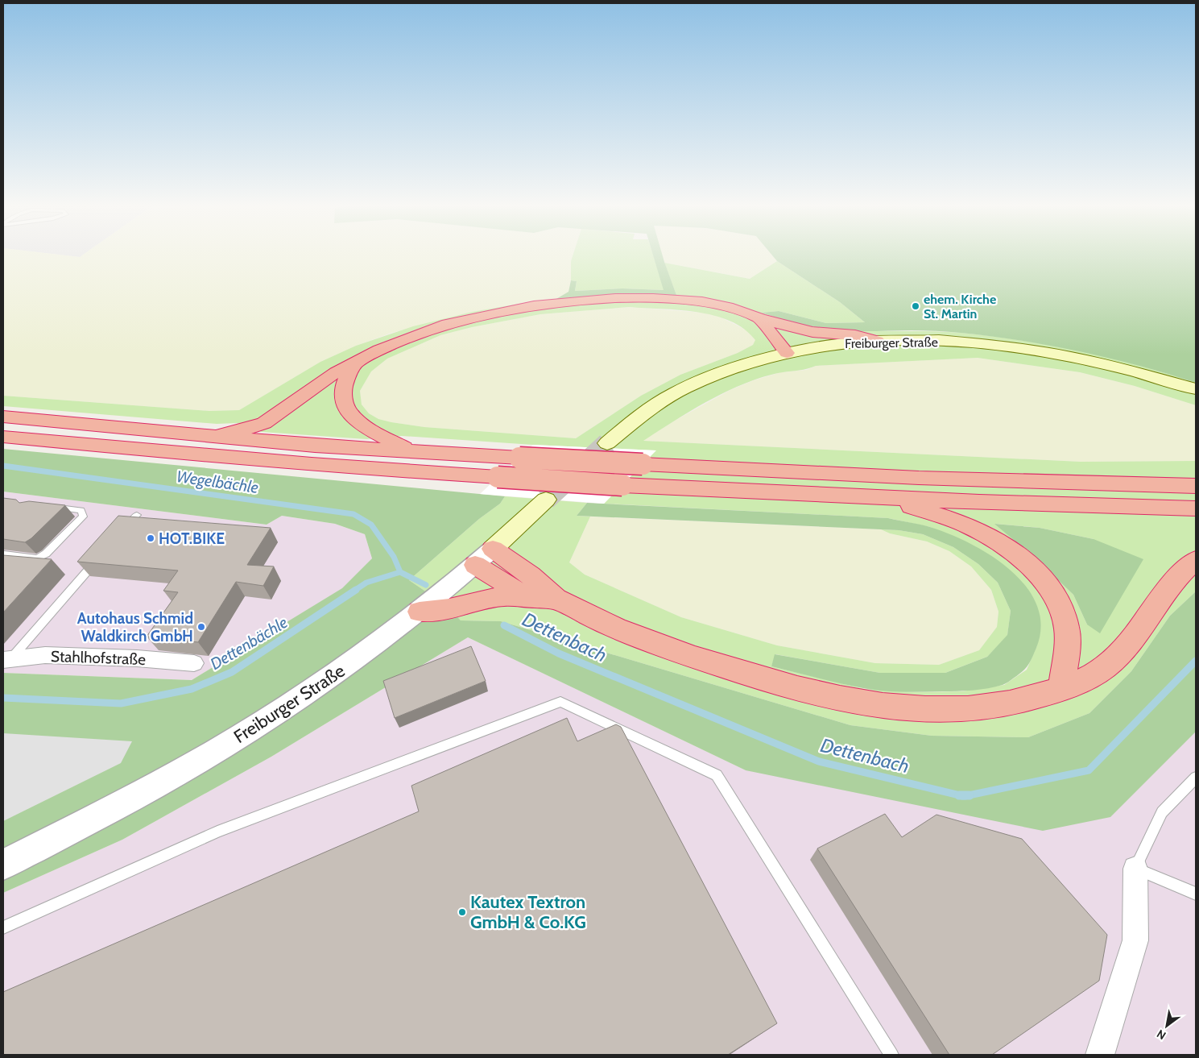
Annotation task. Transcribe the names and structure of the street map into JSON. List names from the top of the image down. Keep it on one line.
{"streets":{"main road":["Freiburger Straße"],"street":["Stahlhofstraße"]},"water":["Wegelbächle","Dettenbach","Dettenbächle"],"places":["ehem. Kirche St. Martin","HOT.BIKE","Autohaus Schmid Waldkirch GmbH","Kautex Textron GmbH & Co.KG"],"north":"bottom left"}
